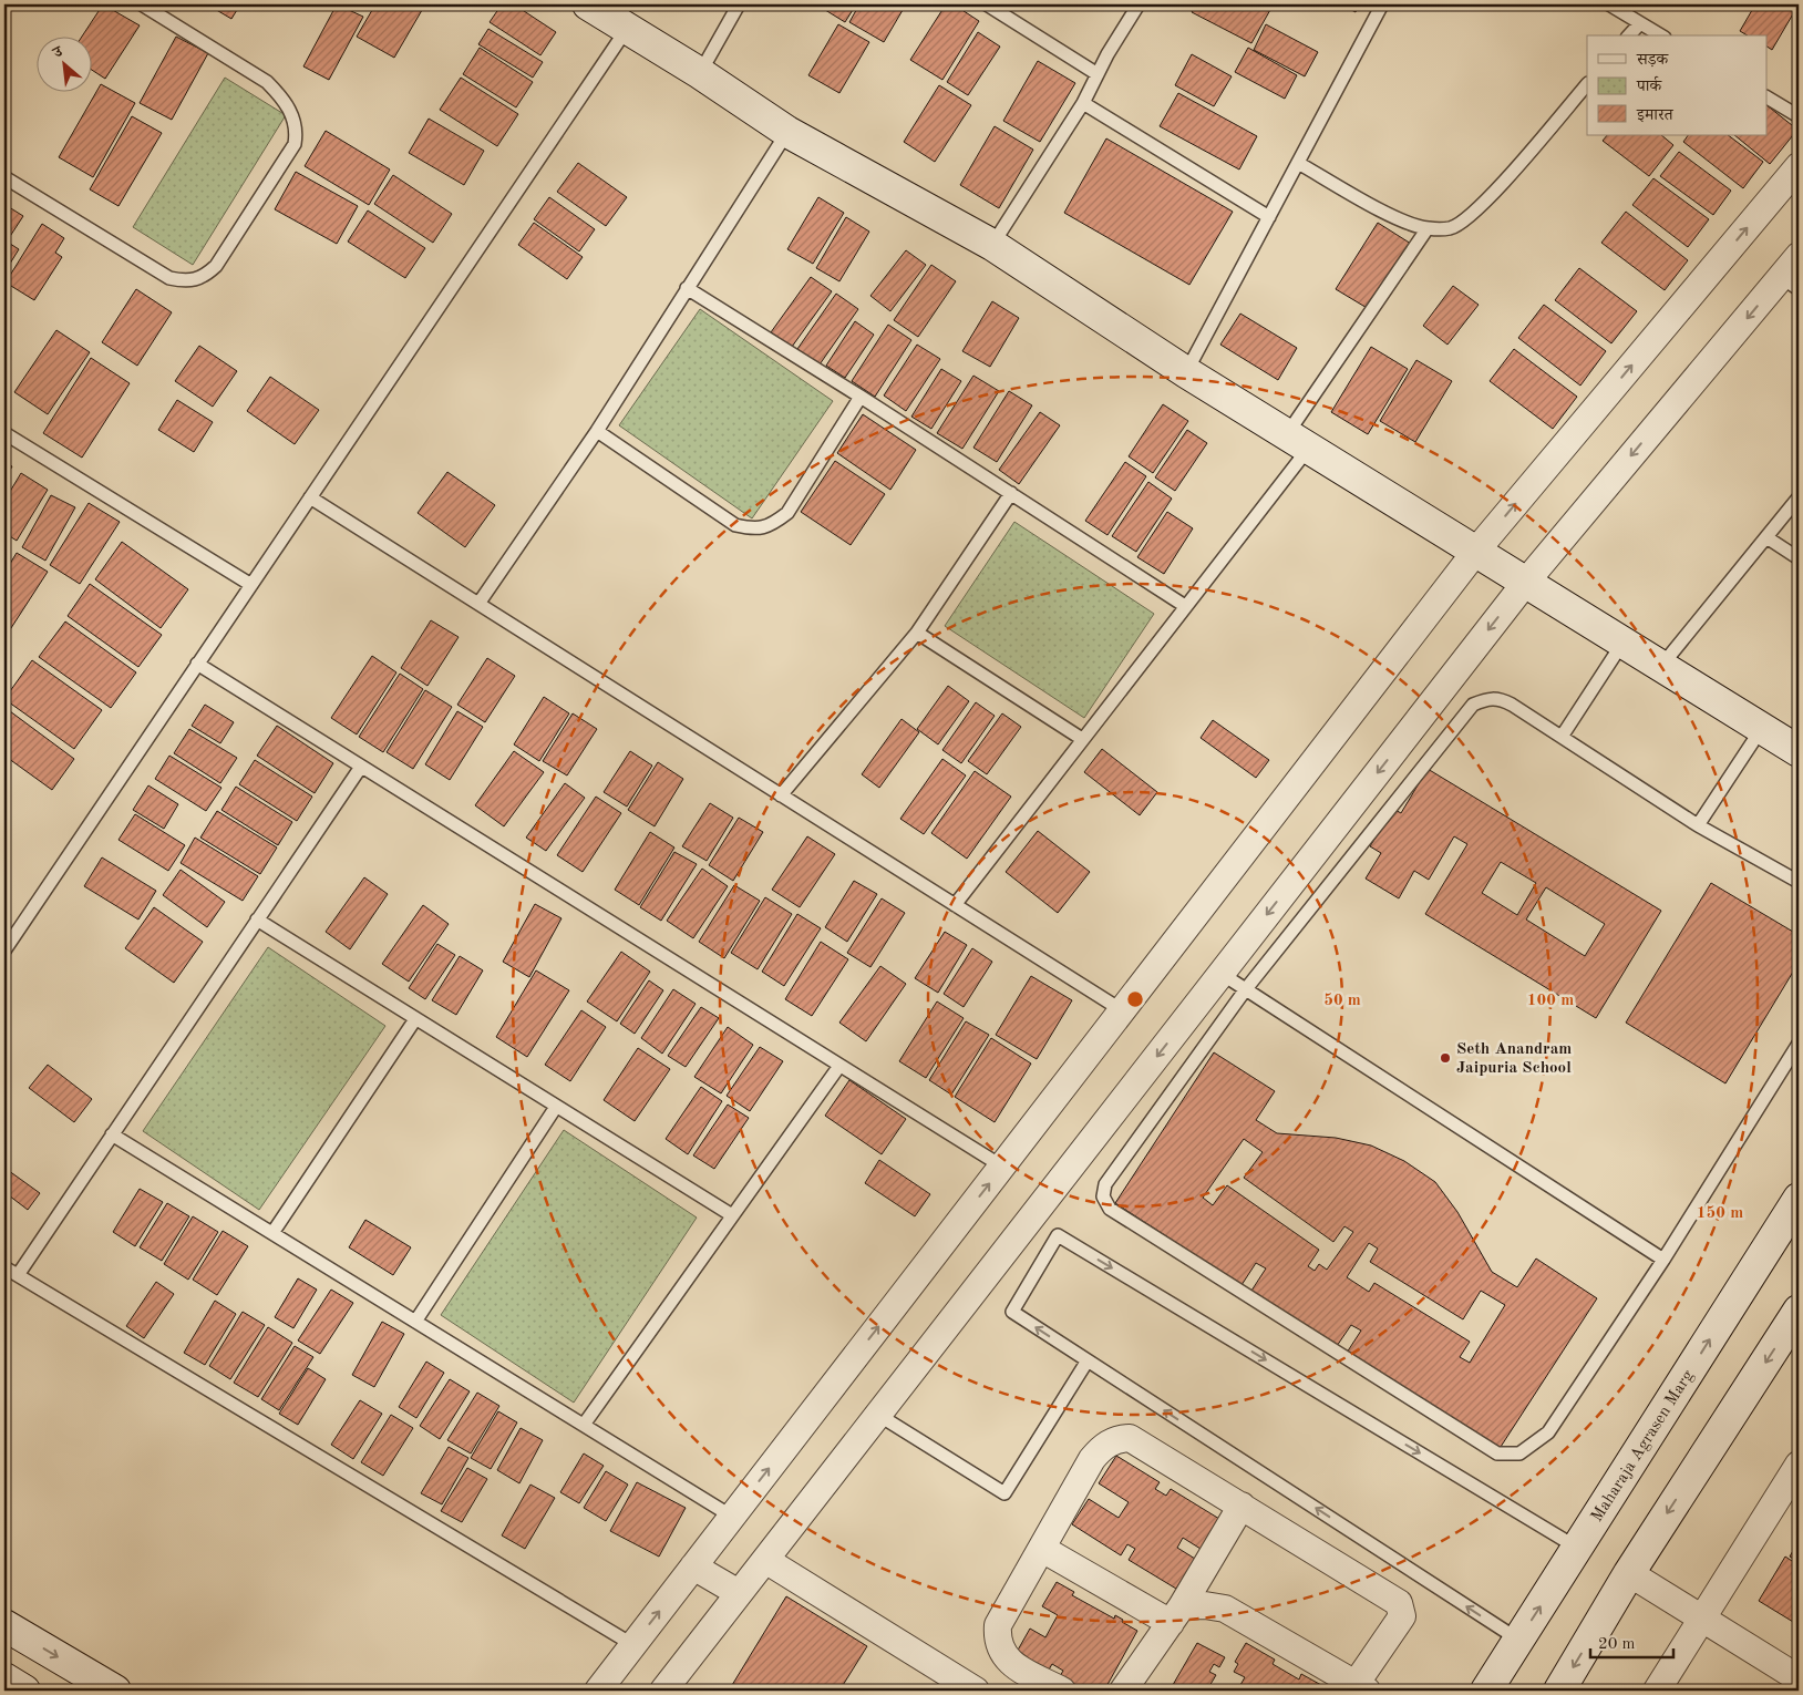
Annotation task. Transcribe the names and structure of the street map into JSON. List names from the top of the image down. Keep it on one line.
{"streets":{"street":["Maharaja Agrasen Marg"]},"places":["Seth Anandram Jaipuria School"],"legend":["सड़क","पार्क","इमारत"],"scale_bar":"20 m","north":"top left","rings":["50 m","100 m","150 m"]}
